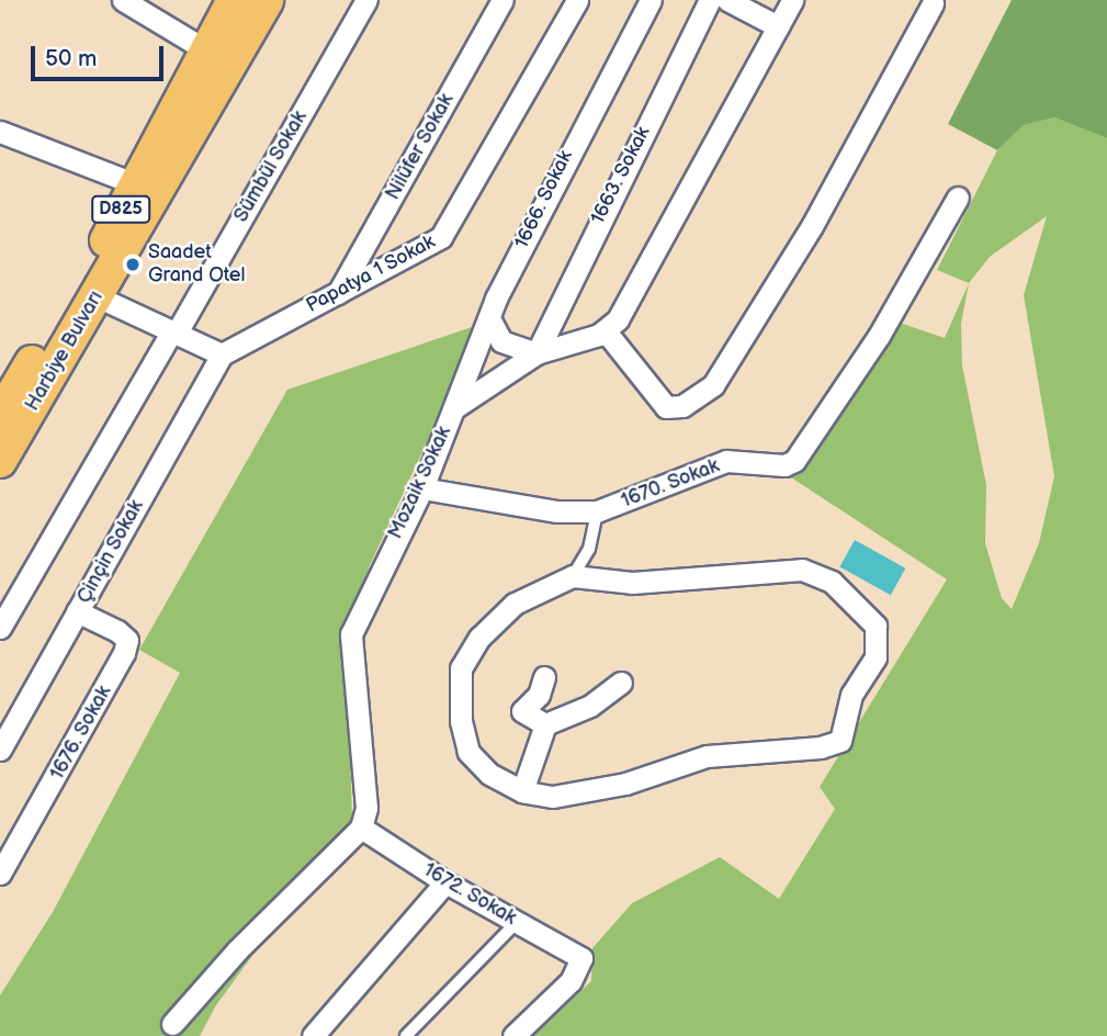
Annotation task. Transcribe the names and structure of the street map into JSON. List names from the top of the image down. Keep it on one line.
{"streets":{"main road":["D825","Harbiye Bulvarı"],"street":["Nilüfer Sokak","Sümbül Sokak","1663. Sokak","1666. Sokak","Papatya 1 Sokak","Mozaik Sokak","1670. Sokak","Çinçin Sokak","1676. Sokak","1672. Sokak"]},"crossings":[["Nilüfer Sokak","Papatya 1 Sokak"],["1663. Sokak","Mozaik Sokak"],["1666. Sokak","Mozaik Sokak"],["Papatya 1 Sokak","Çinçin Sokak"],["Mozaik Sokak","1670. Sokak"],["Mozaik Sokak","1672. Sokak"],["Çinçin Sokak","1676. Sokak"]],"places":["Saadet Grand Otel"],"scale_bar":"50 m"}
